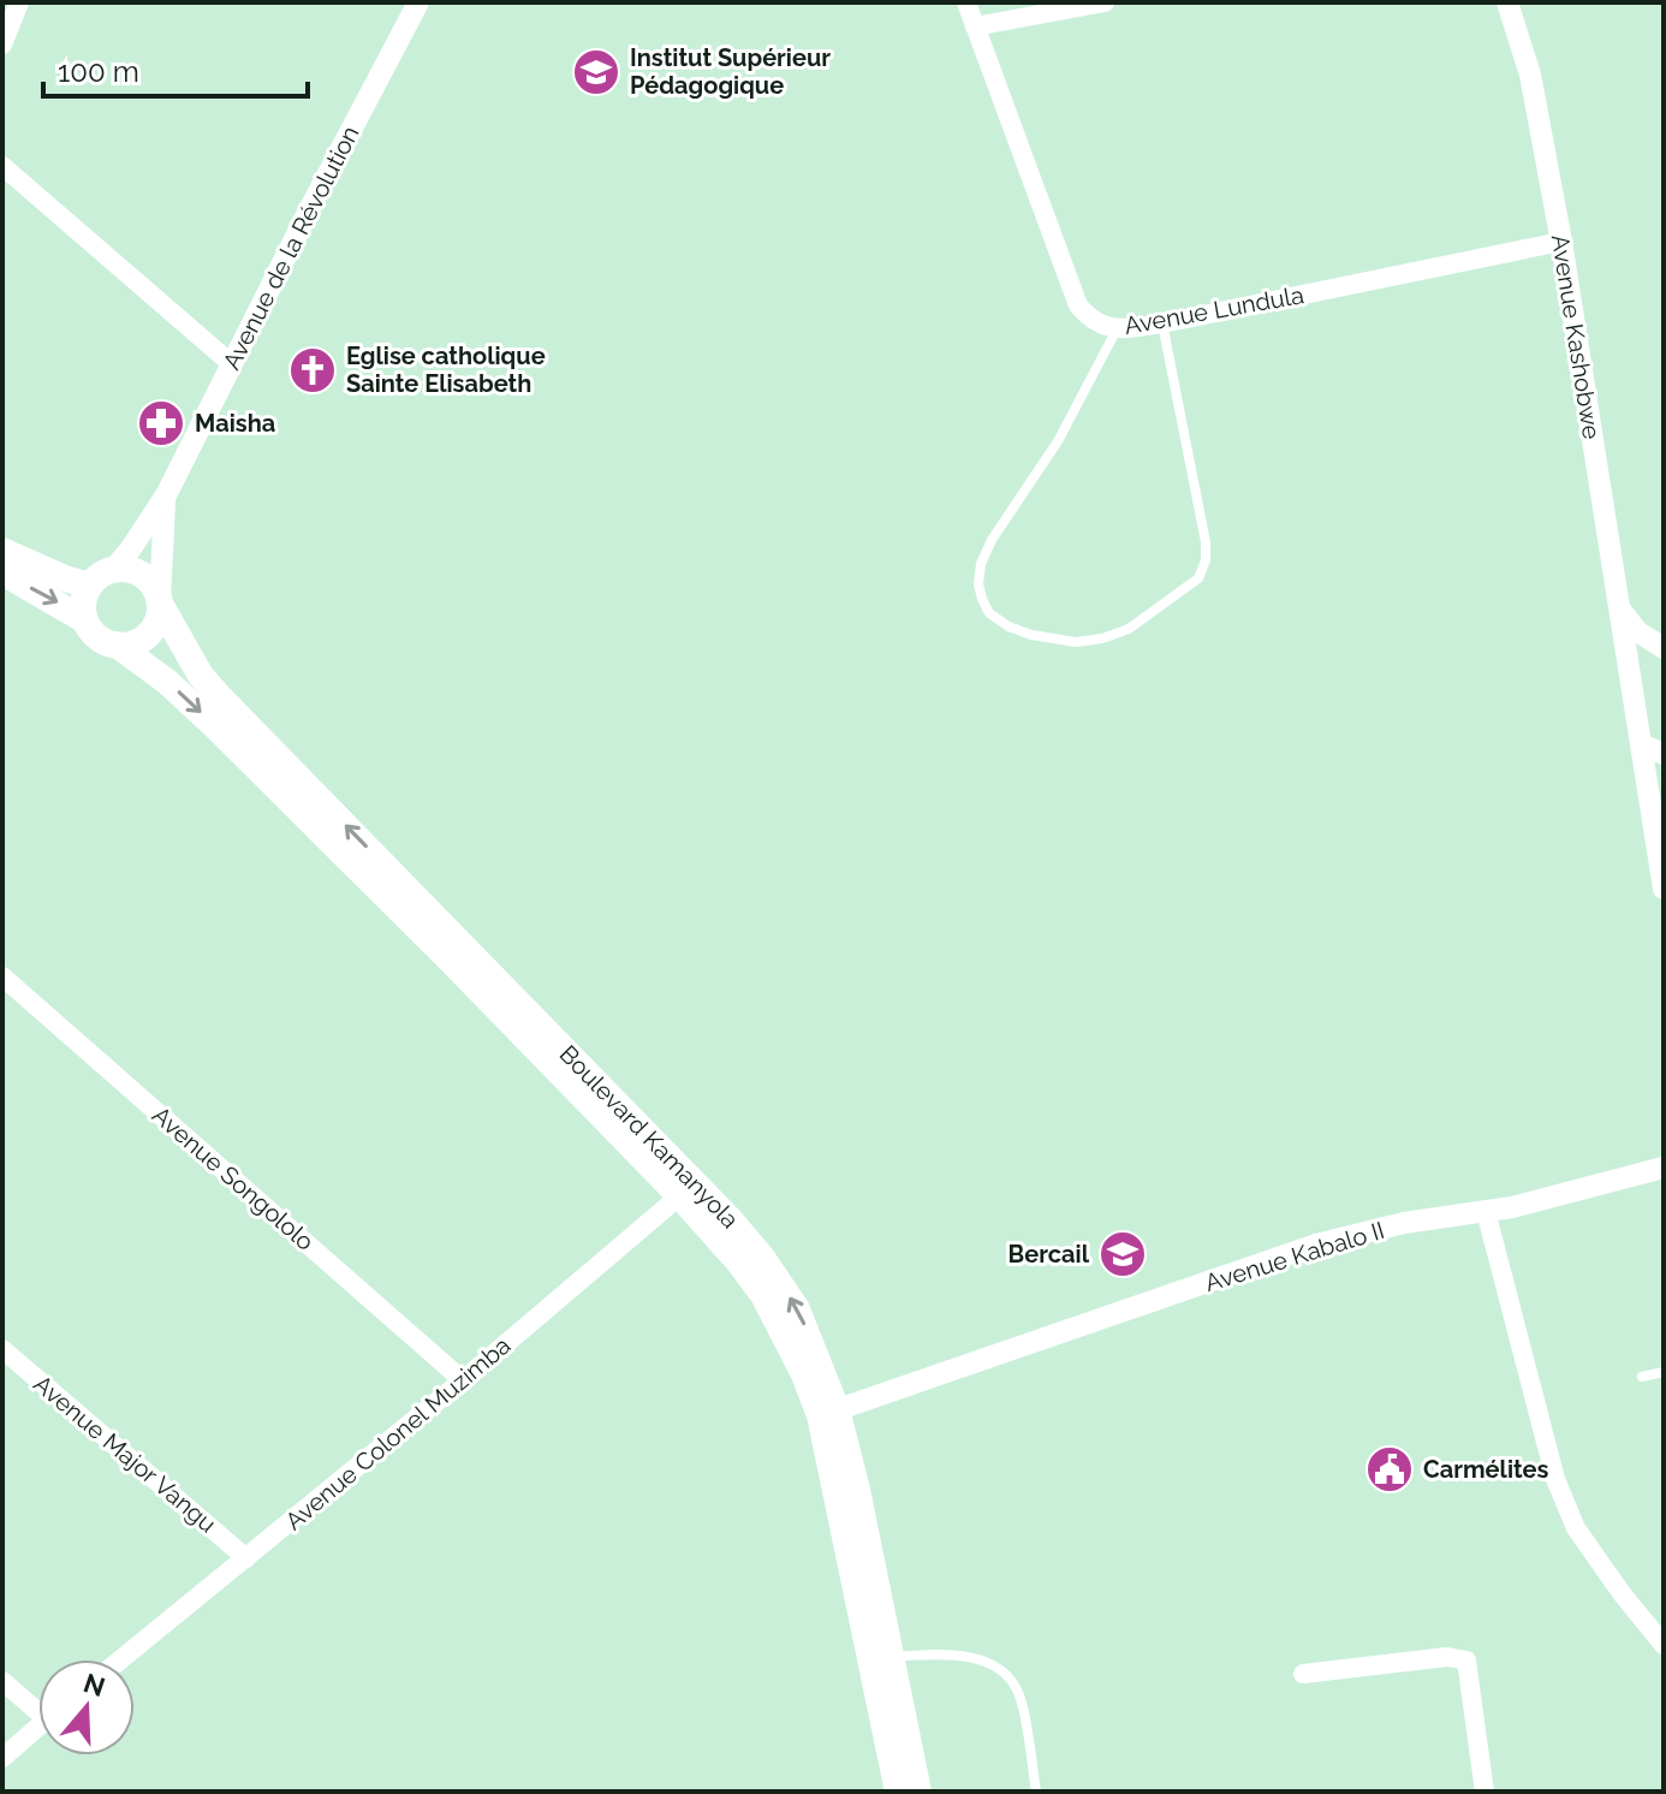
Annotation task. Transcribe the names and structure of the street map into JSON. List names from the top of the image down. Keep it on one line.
{"streets":{"main road":["Boulevard Kamanyola"],"street":["Avenue de la Révolution","Avenue Lundula","Avenue Kashobwe","Avenue Songololo","Avenue Kabalo II","Avenue Colonel Muzimba","Avenue Major Vangu"]},"crossings":[["Avenue de la Révolution","Boulevard Kamanyola"],["Avenue Lundula","Avenue Kashobwe"],["Boulevard Kamanyola","Avenue Kabalo II"],["Boulevard Kamanyola","Avenue Colonel Muzimba"],["Avenue Songololo","Avenue Colonel Muzimba"],["Avenue Colonel Muzimba","Avenue Major Vangu"]],"places":{"school or university":["Institut Supérieur Pédagogique","Bercail"],"church":["Eglise catholique Sainte Elisabeth"],"pharmacy":["Maisha"],"public building":["Carmélites"]},"scale_bar":"100 m","north":"top"}
